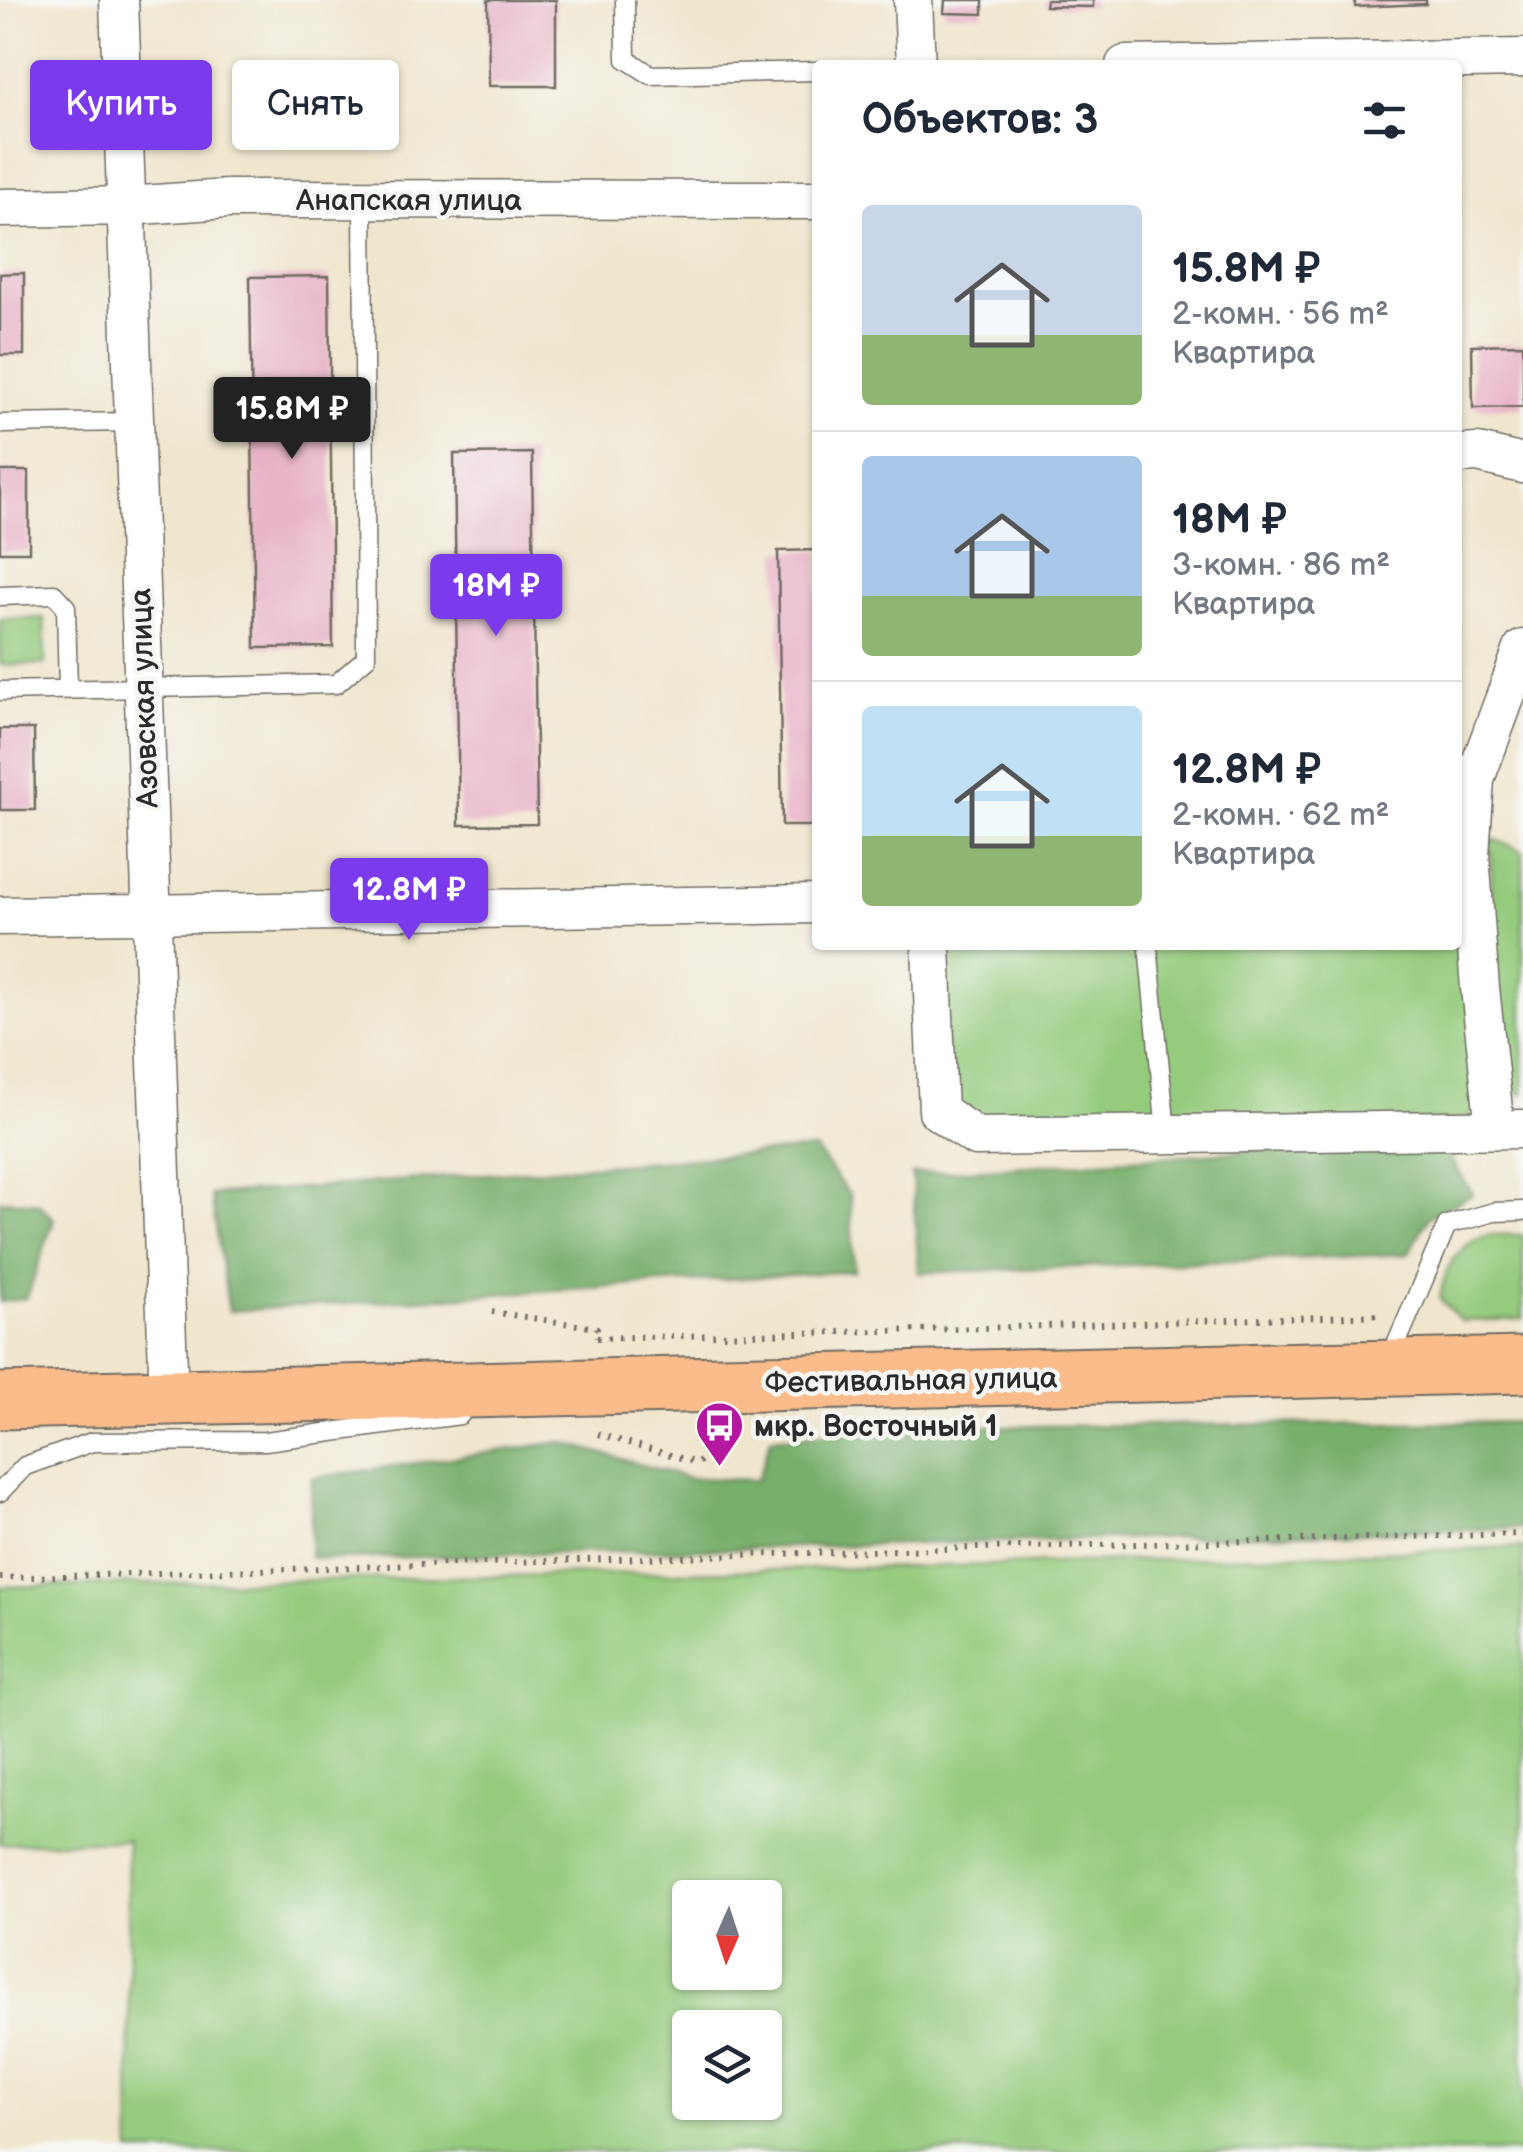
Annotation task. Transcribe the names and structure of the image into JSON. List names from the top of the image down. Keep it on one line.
{"streets":{"main road":["Фестивальная улица"],"street":["Анапская улица","Азовская улица"]},"crossings":[["Анапская улица","Азовская улица"],["Азовская улица","Фестивальная улица"]],"places":{"bus stop":["мкр. Восточный 1"]},"north":"bottom","page":{"chip":["Купить","Снять"],"heading":"Объектов: 3","list":[{"name":"15.8M ₽","note":"2-комн. · 56 m² · Квартира"},{"name":"18M ₽","note":"3-комн. · 86 m² · Квартира"},{"name":"12.8M ₽","note":"2-комн. · 62 m² · Квартира"}],"price":["15.8M ₽","18M ₽","12.8M ₽"]}}
